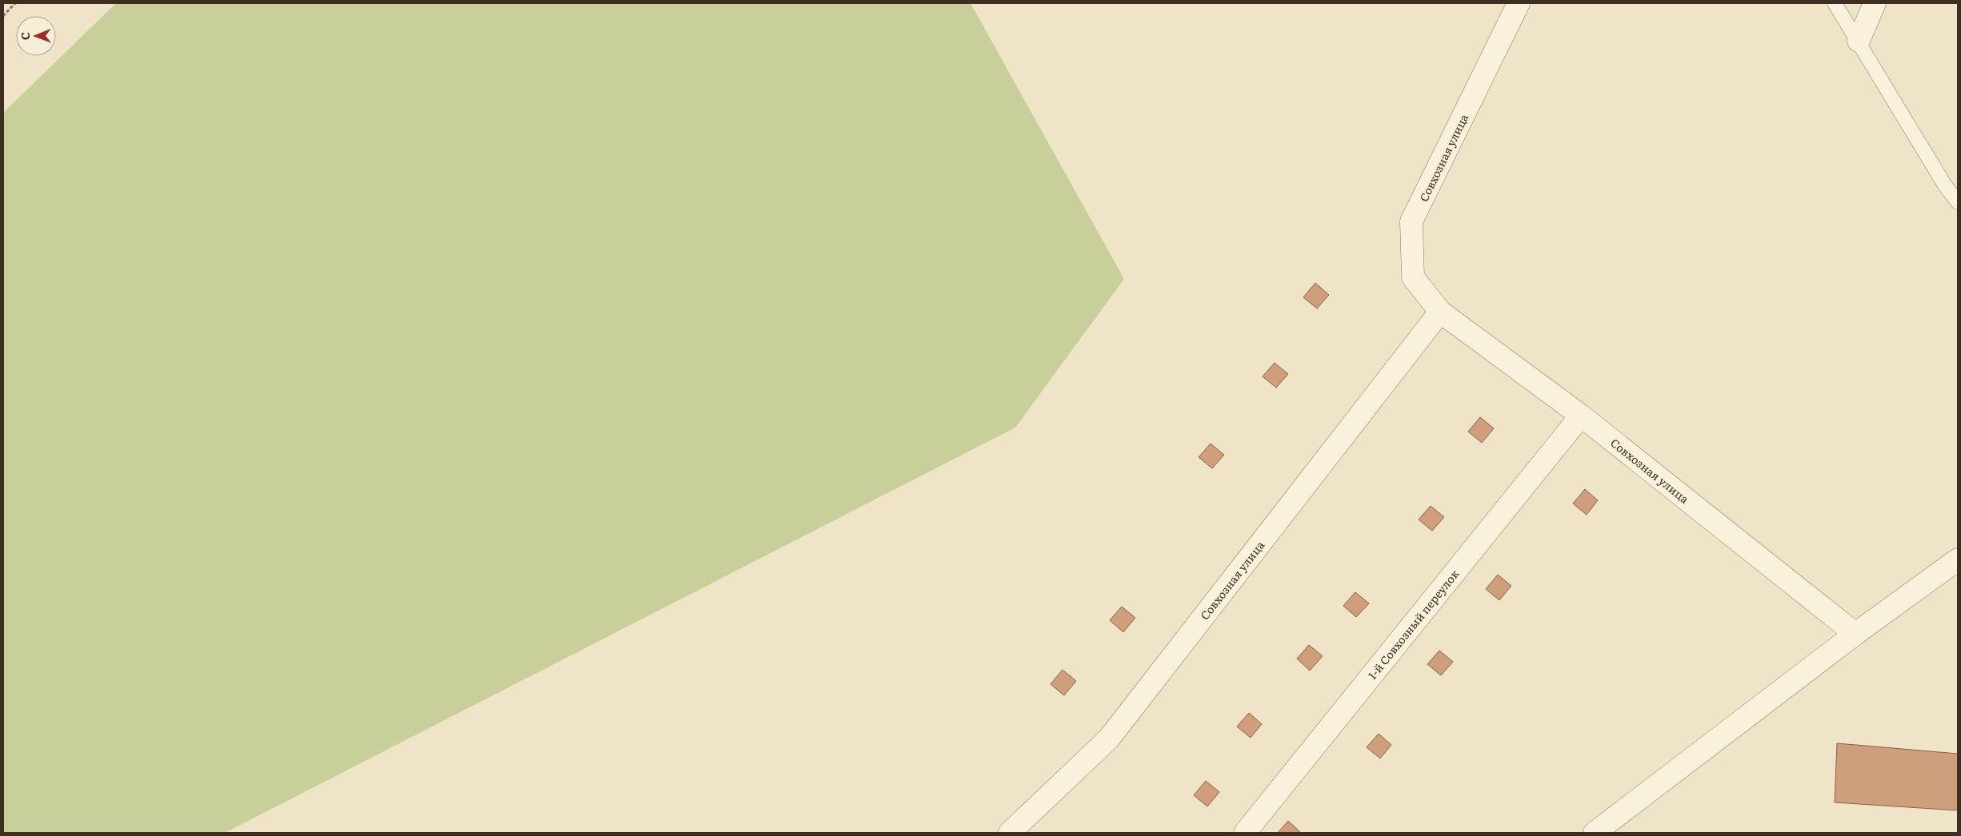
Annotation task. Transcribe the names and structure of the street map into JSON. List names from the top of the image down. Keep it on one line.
{"streets":{"street":["Совхозная улица","1-й Совхозный переулок"]},"crossings":[["Совхозная улица","1-й Совхозный переулок"]],"north":"left"}
